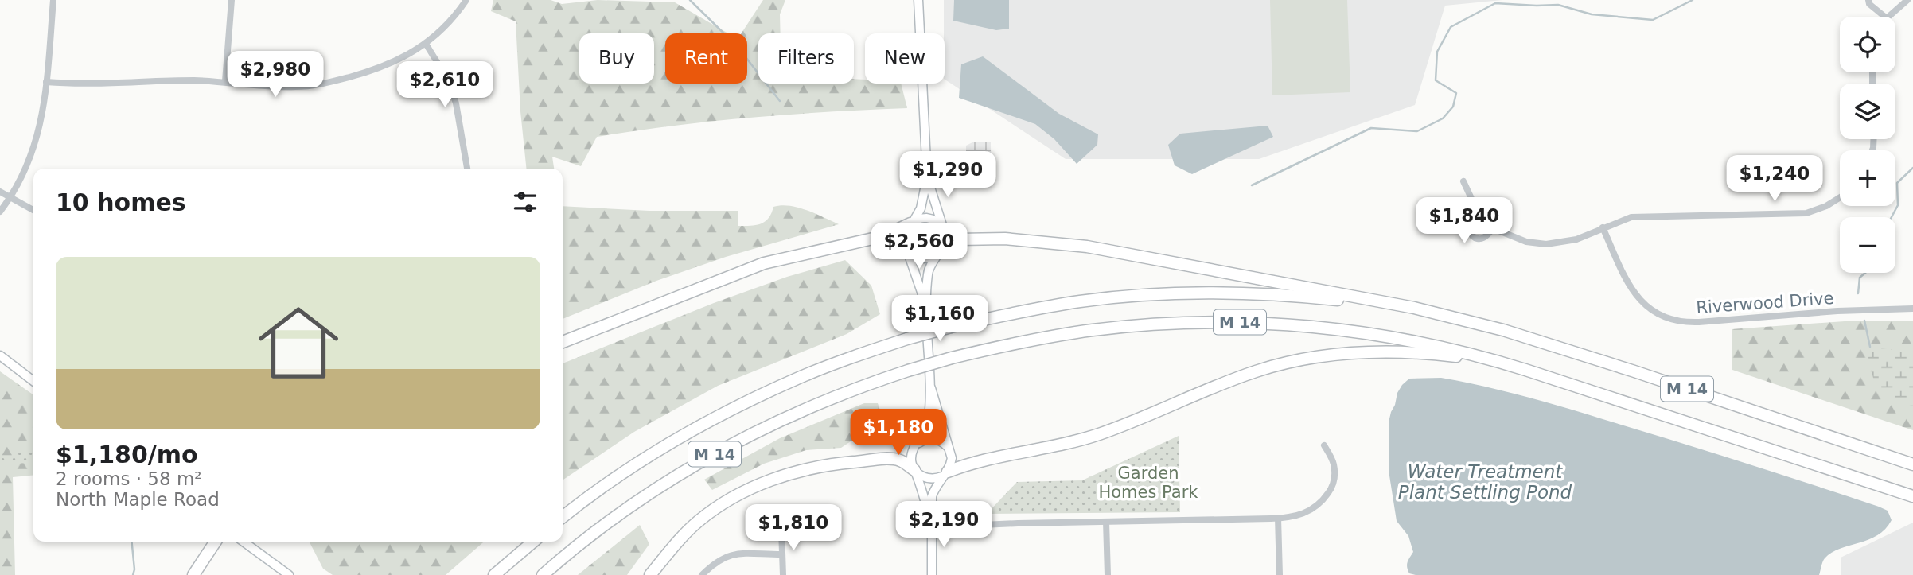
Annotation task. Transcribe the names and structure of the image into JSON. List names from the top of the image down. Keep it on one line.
{"streets":{"highway":["M 14"],"street":["Riverwood Drive"]},"water":["Water Treatment Plant Settling Pond"],"parks":["Garden Homes Park"],"page":{"map_buttons":["+","−"],"chip":["Buy","Rent","Filters","New"],"price":["$2,980","$2,610","$1,290","$1,240","$1,840","$2,560","$1,160","$1,180","$2,190","$1,810"],"heading":"10 homes","list":[{"name":"$1,180/mo","note":"2 rooms · 58 m² · North Maple Road"}]}}
